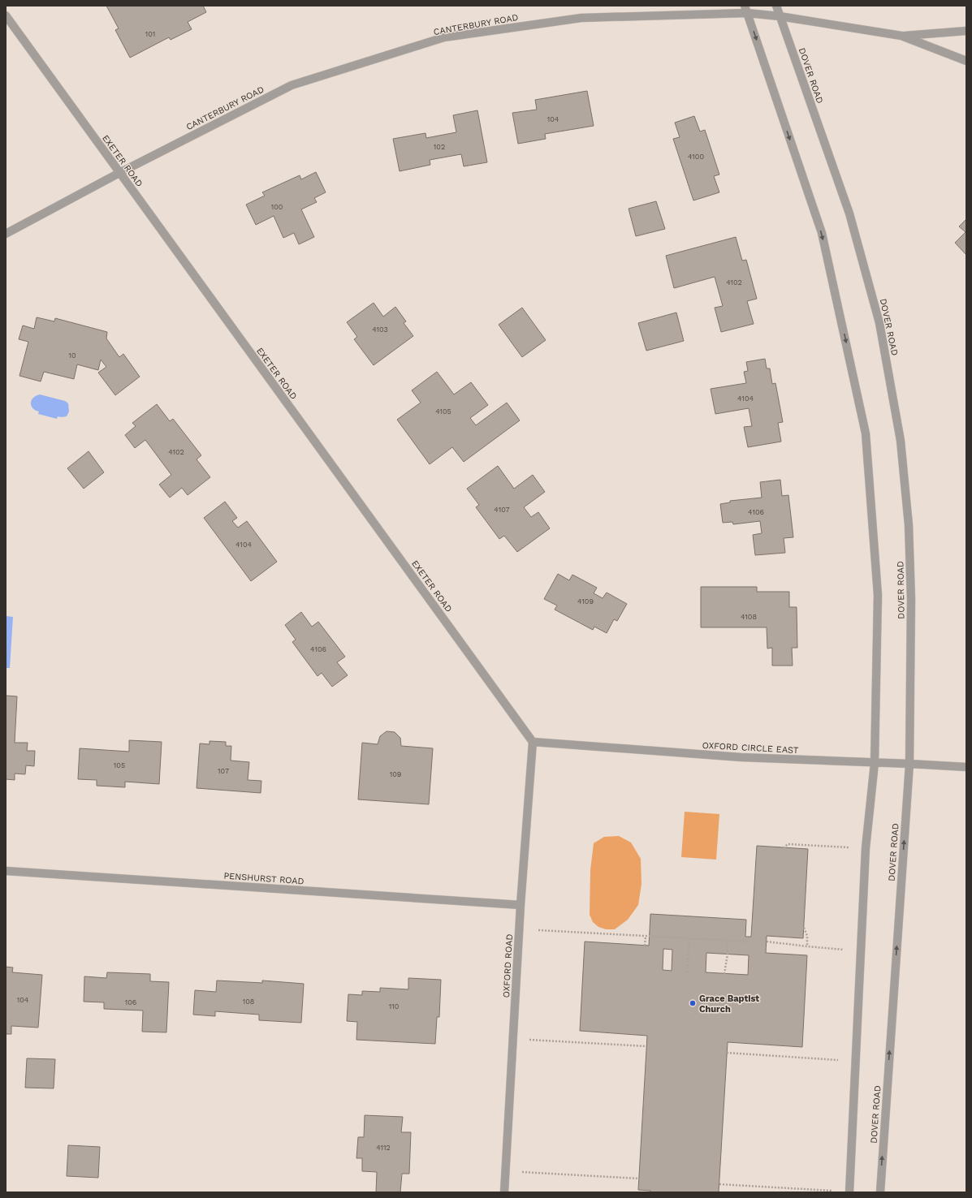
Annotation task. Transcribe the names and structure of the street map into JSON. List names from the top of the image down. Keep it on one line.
{"streets":{"street":["CANTERBURY ROAD","DOVER ROAD","EXETER ROAD","OXFORD CIRCLE EAST","PENSHURST ROAD","OXFORD ROAD"]},"crossings":[["CANTERBURY ROAD","DOVER ROAD"],["CANTERBURY ROAD","EXETER ROAD"],["DOVER ROAD","OXFORD CIRCLE EAST"],["EXETER ROAD","OXFORD CIRCLE EAST"],["EXETER ROAD","OXFORD ROAD"],["OXFORD CIRCLE EAST","OXFORD ROAD"],["PENSHURST ROAD","OXFORD ROAD"]],"places":["Grace Baptist Church"],"house_numbers":["101","104","102","4100","100","4102","4103","10","4104","4105","4102","4107","4106","4104","4109","4108","4106","105","107","109","104","108","106","110","4112"]}
